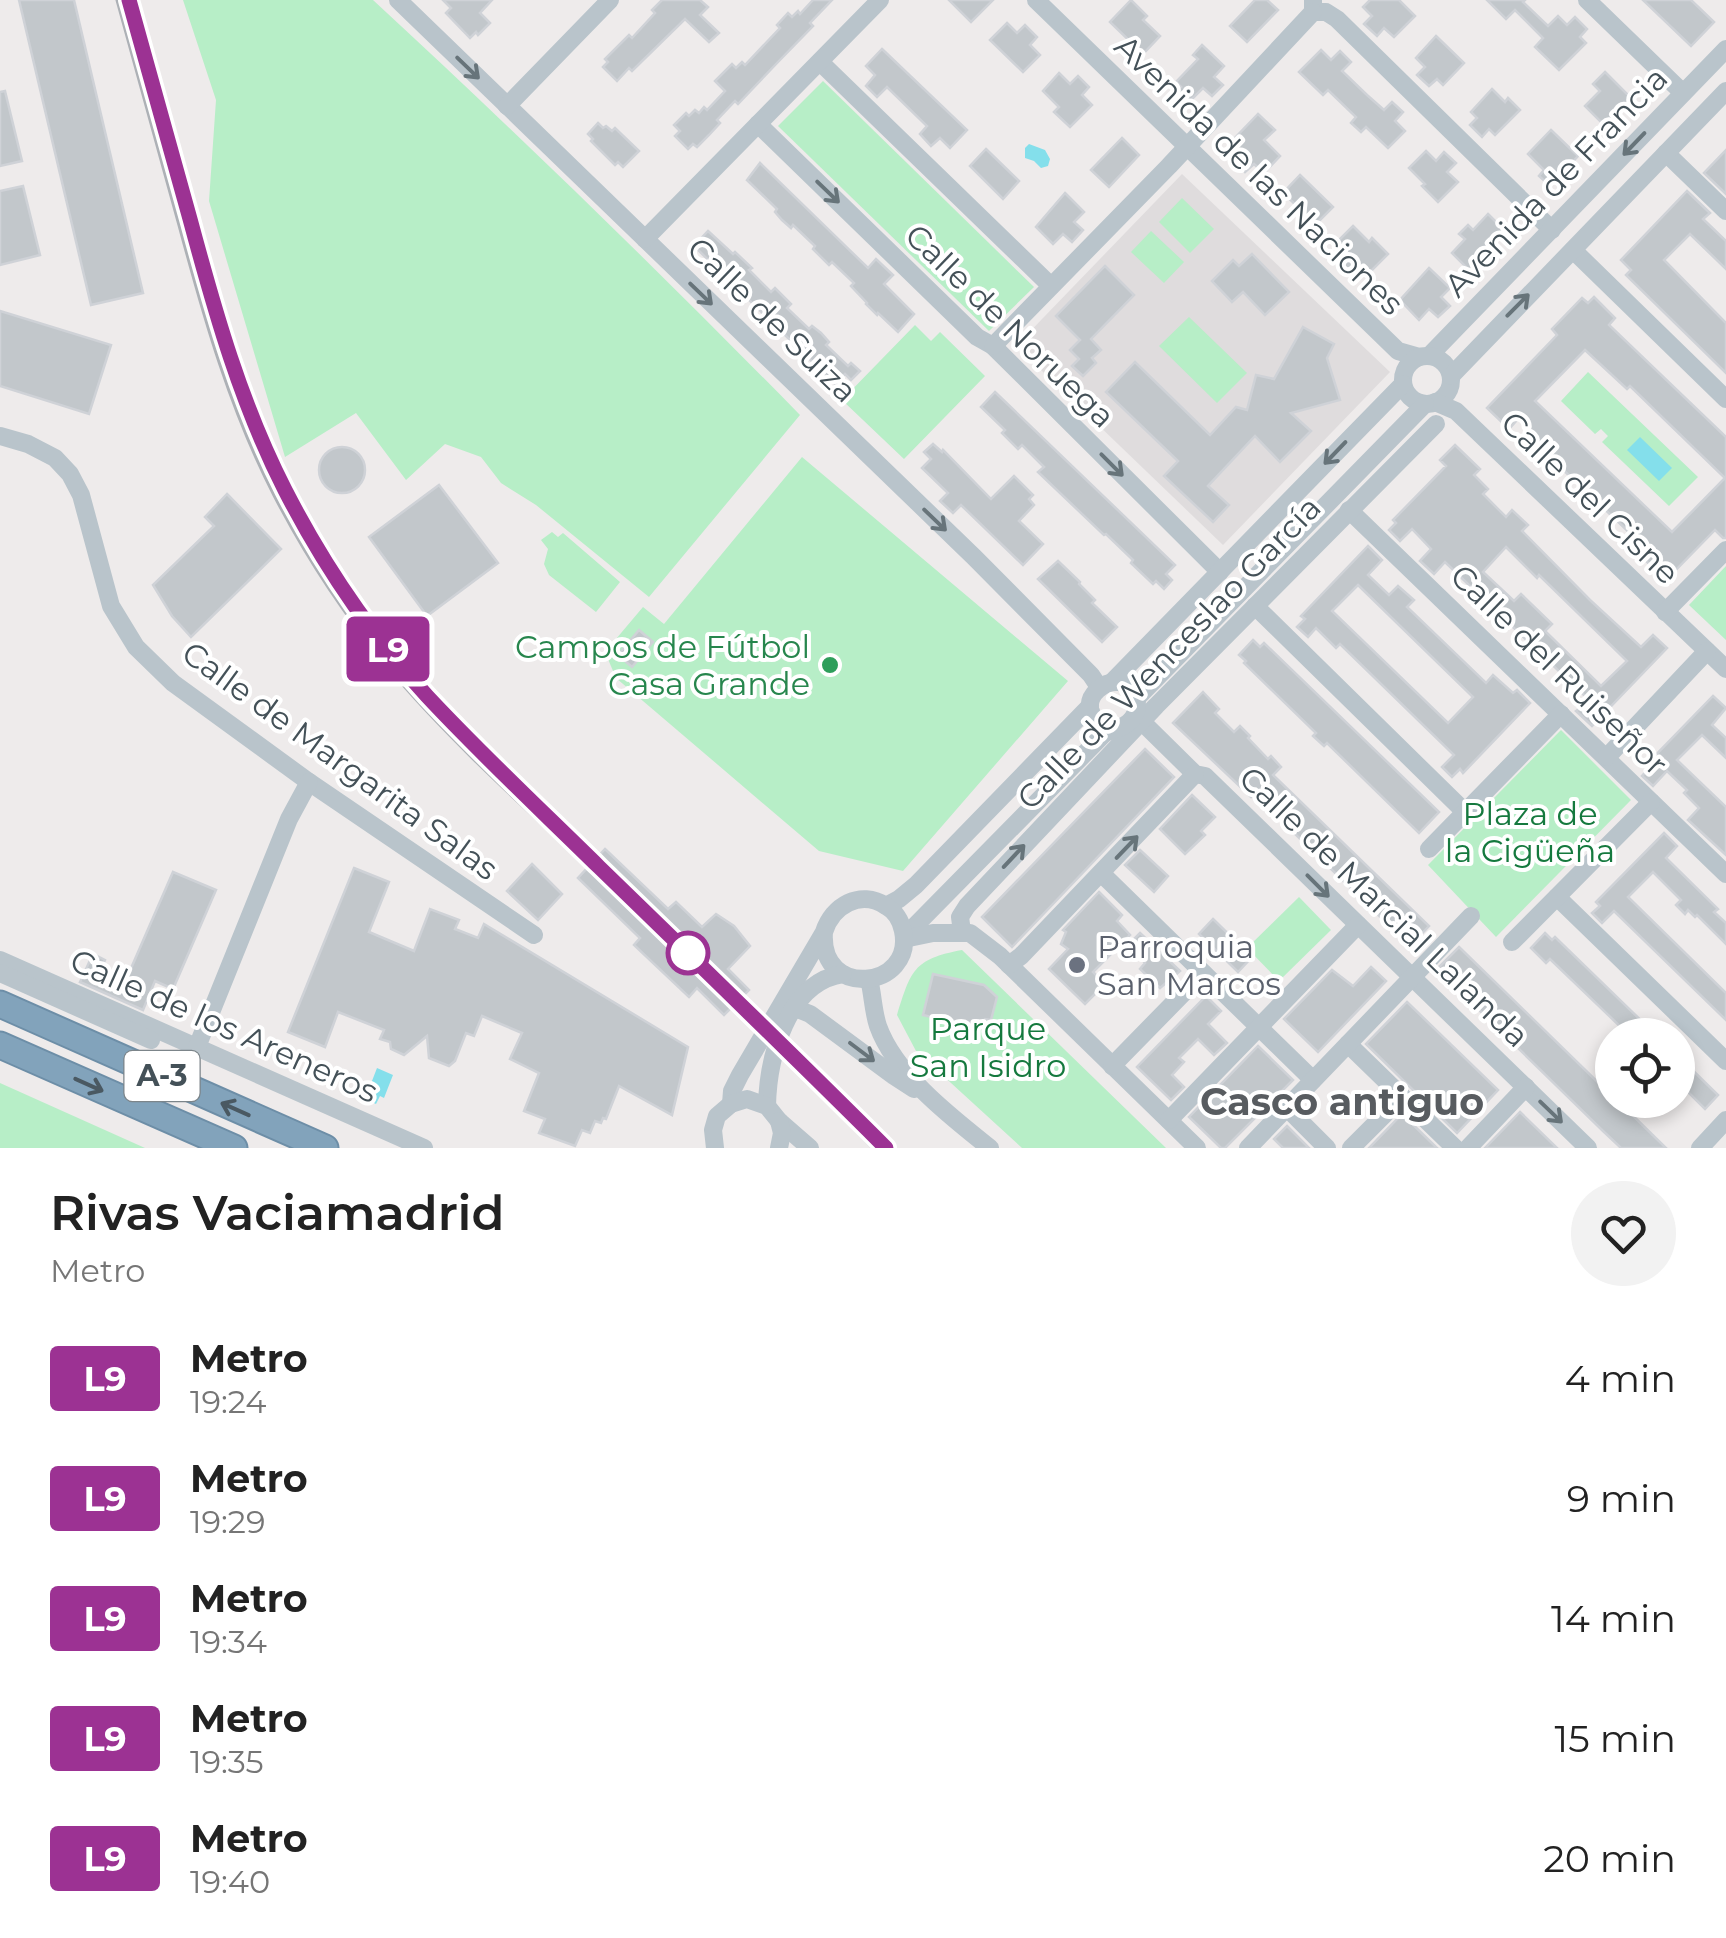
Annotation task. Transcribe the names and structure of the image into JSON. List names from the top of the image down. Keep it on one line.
{"streets":{"highway":["A-3"],"street":["Avenida de las Naciones","Avenida de Francia","Calle de Suiza","Calle de Noruega","Calle del Cisne","Calle de Wenceslao García","Calle del Ruiseñor","Calle de Margarita Salas","Calle de Marcial Lalanda","Calle de los Areneros"]},"crossings":[["Avenida de las Naciones","Avenida de Francia"],["Avenida de las Naciones","Calle del Cisne"],["Avenida de Francia","Calle de Suiza"],["Avenida de Francia","Calle del Cisne"],["Avenida de Francia","Calle de Wenceslao García"],["Avenida de Francia","Calle de Marcial Lalanda"],["Calle de Suiza","Calle de Wenceslao García"],["Calle de Suiza","Calle de Marcial Lalanda"],["Calle de Wenceslao García","Calle del Ruiseñor"],["Calle de Wenceslao García","Calle de Marcial Lalanda"]],"one_way":["Calle de Suiza"],"districts":["Casco antiguo"],"parks":["Plaza de la Cigüeña","Parque San Isidro"],"places":["Campos de Fútbol Casa Grande","Parroquia San Marcos"],"lines":["metro line L9"],"page":{"on_map":"L9","heading":["Rivas Vaciamadrid","Metro"],"list":[{"mark":"L9","name":"Metro","note":"19:24","value":"4 min"},{"mark":"L9","name":"Metro","note":"19:29","value":"9 min"},{"mark":"L9","name":"Metro","note":"19:34","value":"14 min"},{"mark":"L9","name":"Metro","note":"19:35","value":"15 min"},{"mark":"L9","name":"Metro","note":"19:40","value":"20 min"}]}}
